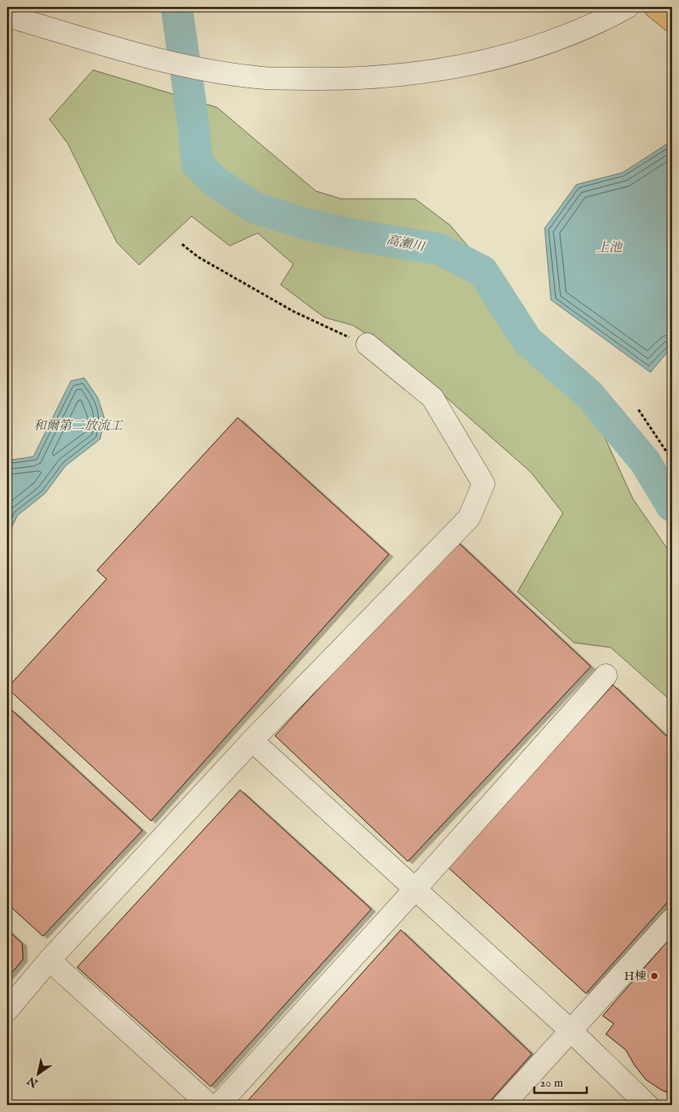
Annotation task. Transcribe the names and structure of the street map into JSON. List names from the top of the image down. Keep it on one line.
{"water":["高瀬川","上池","和爾第二放流工"],"places":["H棟"],"scale_bar":"20 m","north":"bottom left"}
